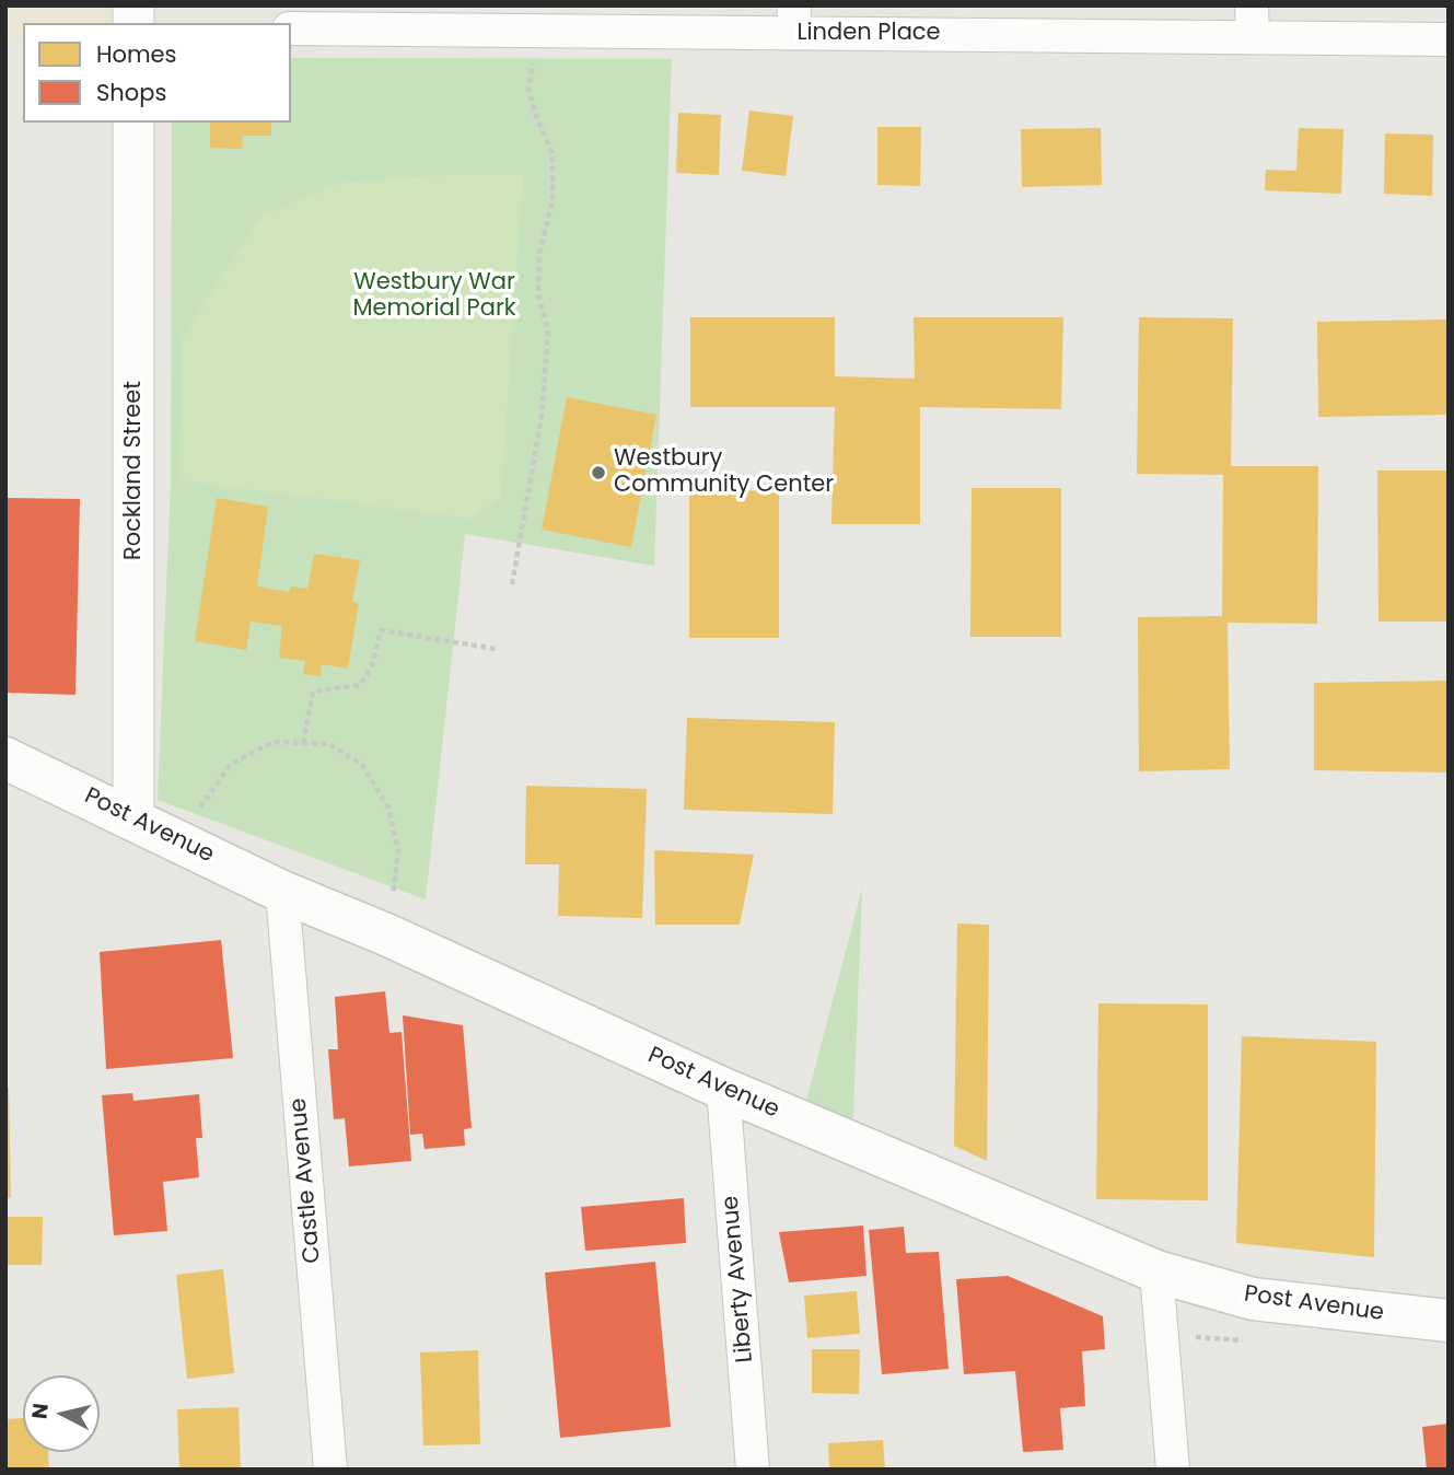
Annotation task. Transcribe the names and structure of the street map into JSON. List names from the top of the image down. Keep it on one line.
{"streets":{"main road":["Post Avenue"],"street":["Linden Place","Rockland Street","Castle Avenue","Liberty Avenue"]},"crossings":[["Rockland Street","Post Avenue"],["Post Avenue","Castle Avenue"],["Post Avenue","Liberty Avenue"]],"parks":["Westbury War Memorial Park"],"places":["Westbury Community Center"],"legend":["Homes","Shops"],"north":"left"}
